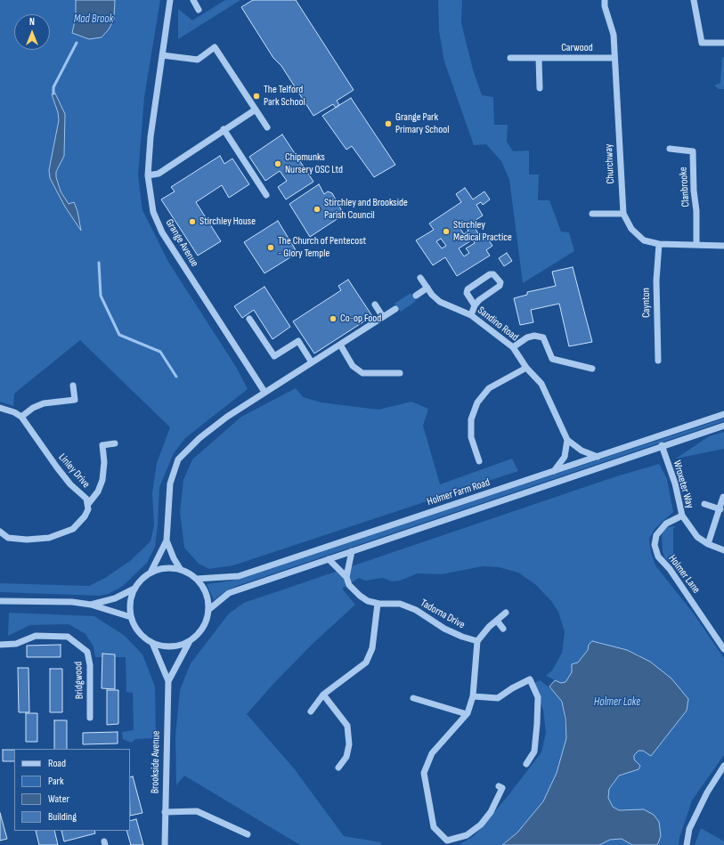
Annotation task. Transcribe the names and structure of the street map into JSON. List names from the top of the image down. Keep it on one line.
{"streets":{"street":["Carwood","Churchway","Clanbrooke","Grange Avenue","Caynton","Sandino Road","Linley Drive","Wroxeter Way","Holmer Farm Road","Holmer Lane","Tadorna Drive","Bridgwood","Brookside Avenue"]},"crossings":[["Carwood","Churchway"],["Churchway","Clanbrooke"],["Churchway","Caynton"],["Sandino Road","Holmer Farm Road"],["Wroxeter Way","Holmer Farm Road"],["Wroxeter Way","Holmer Lane"],["Holmer Farm Road","Tadorna Drive"],["Holmer Farm Road","Brookside Avenue"]],"water":["Mad Brook","Holmer Lake"],"places":["The Telford Park School","Grange Park Primary School","Chipmunks Nursery OSC Ltd","Stirchley and Brookside Parish Council","Stirchley House","Stirchley Medical Practice","The Church of Pentecost - Glory Temple","Co-op Food"],"legend":["Road","Park","Water","Building"],"north":"top"}
